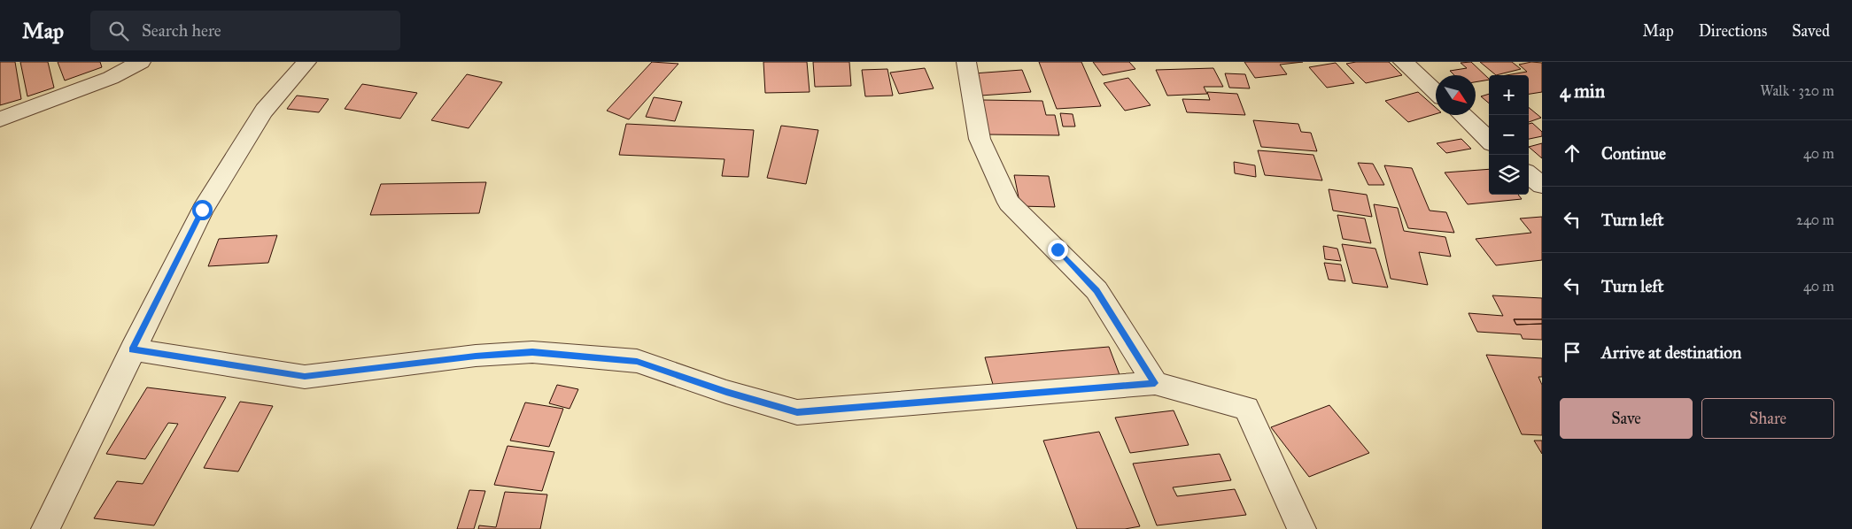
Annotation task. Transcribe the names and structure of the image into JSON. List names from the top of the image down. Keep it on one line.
{"north":"bottom right","page":{"header":"Map","search":"Search here","nav":["Map","Directions","Saved"],"heading":["4 min","Walk · 320 m"],"map_buttons":["+","−"],"list":[["Continue","40 m"],["Turn left","240 m"],["Turn left","40 m"],"Arrive at destination"],"buttons":["Save","Share"]}}
